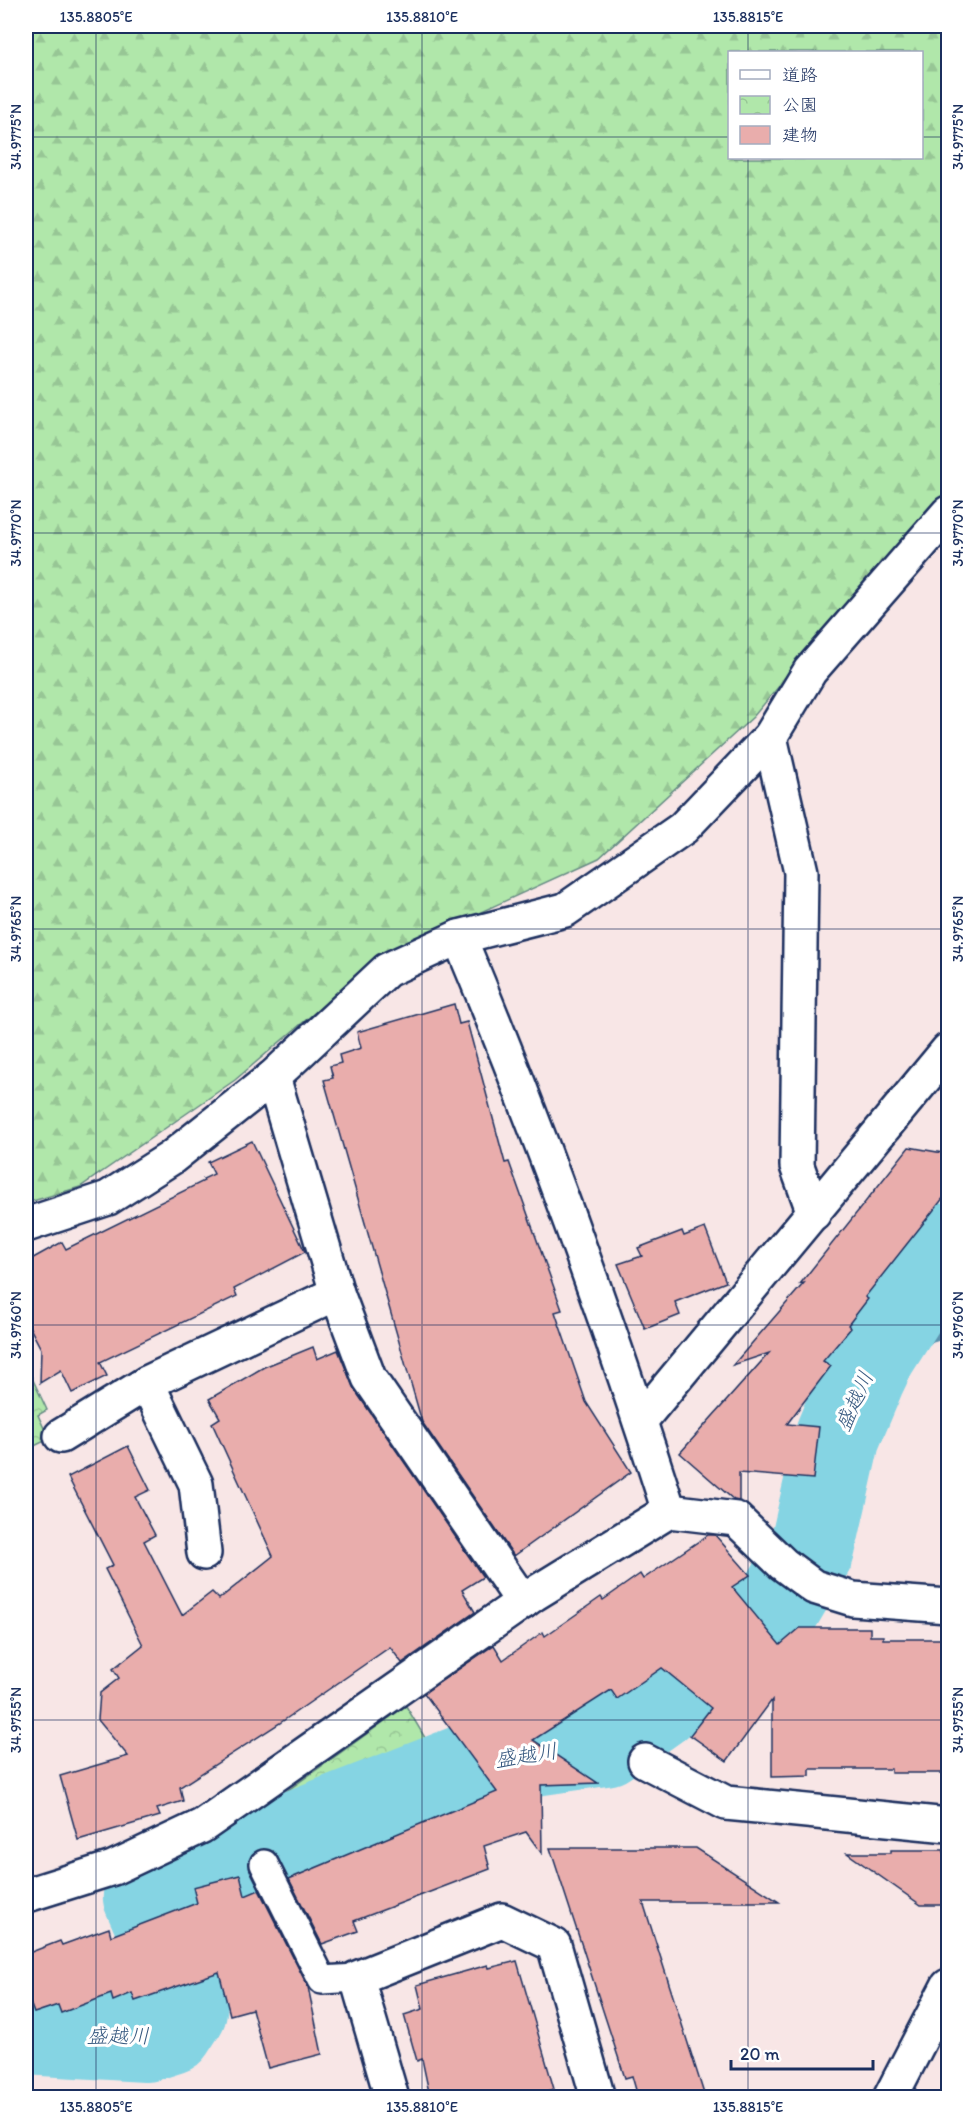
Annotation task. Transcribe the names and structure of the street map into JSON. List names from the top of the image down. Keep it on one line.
{"water":["盛越川"],"legend":["道路","公園","建物"],"scale_bar":"20 m","coordinates":["135.8805°E","135.8810°E","135.8815°E","34.9775°N","34.9770°N","34.9765°N","34.9760°N","34.9755°N"]}
